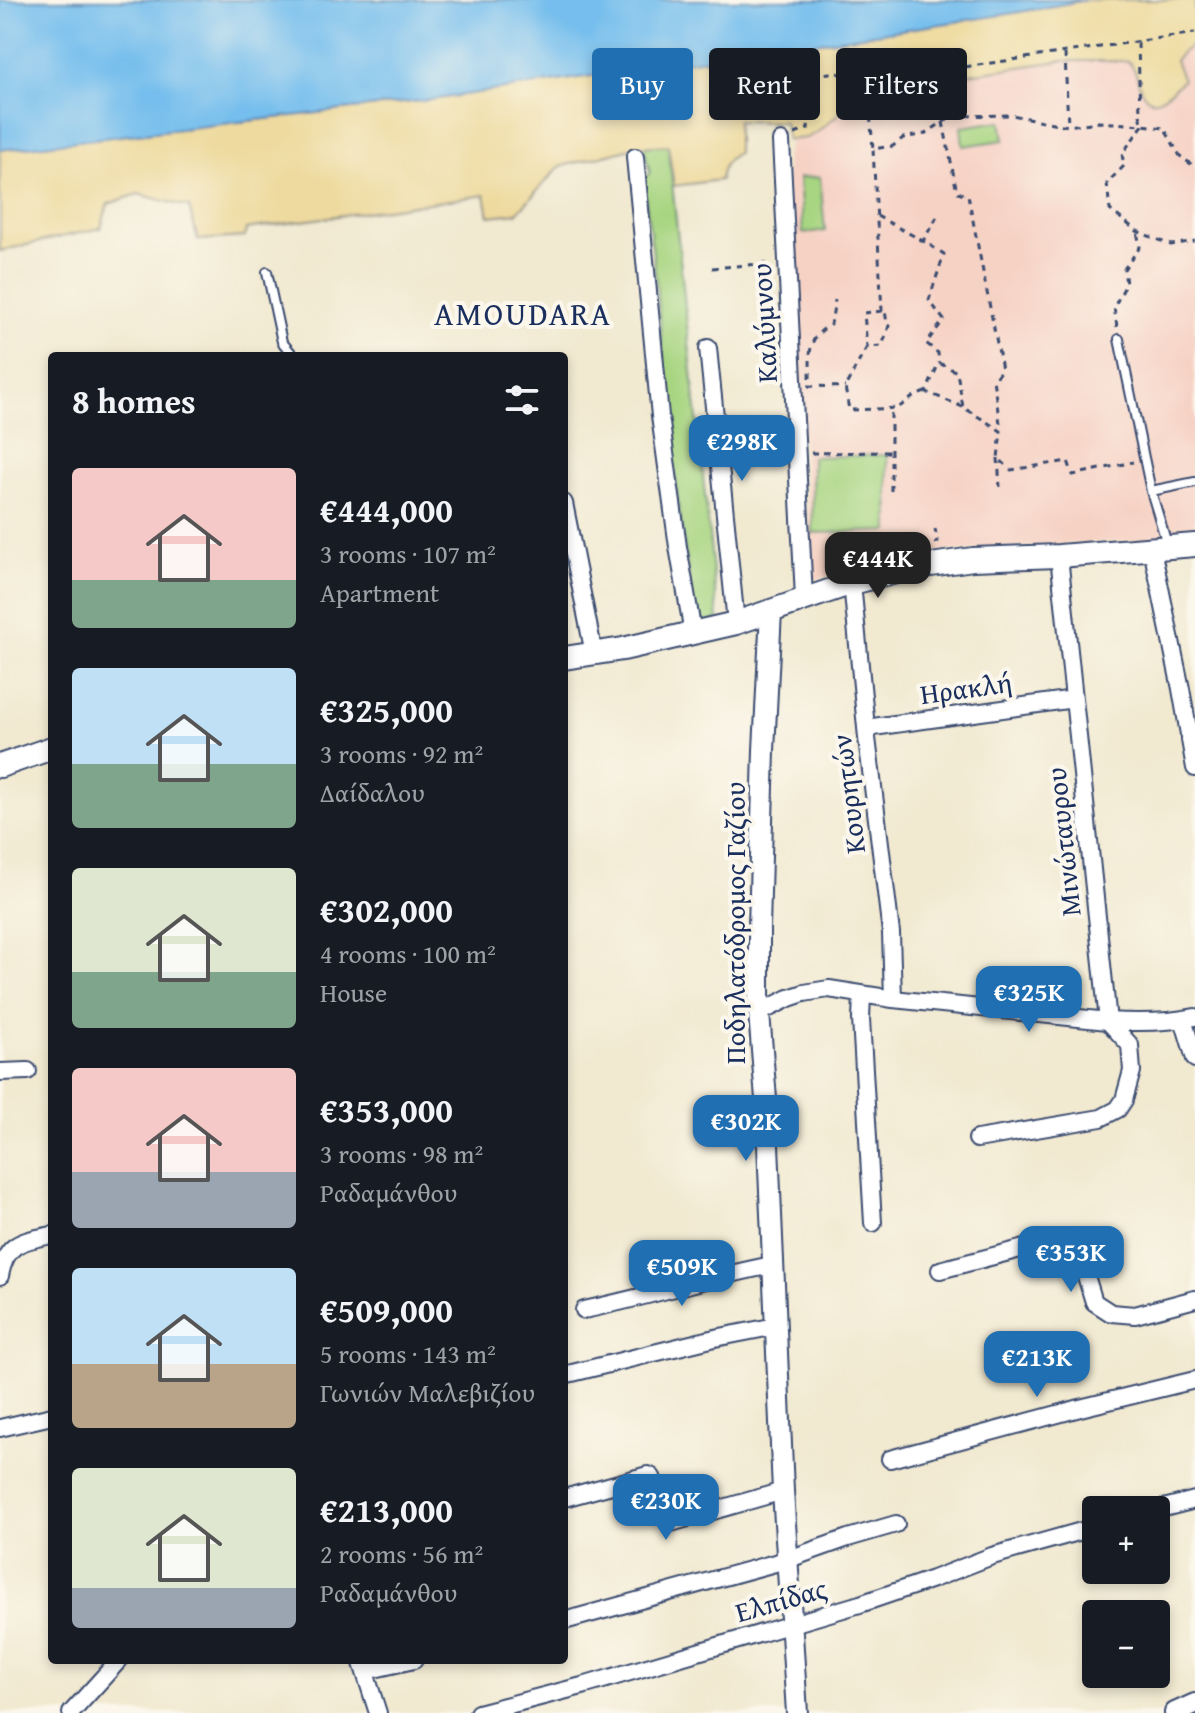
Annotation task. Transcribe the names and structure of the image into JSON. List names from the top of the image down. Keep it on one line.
{"streets":{"street":["Καλύμνου","Ηρακλή","Κουρητών","Μινώταυρου","Ποδηλατόδρομος Γαζίου","Ελπίδας"]},"crossings":[["Ηρακλή","Κουρητών"],["Ηρακλή","Μινώταυρου"],["Ποδηλατόδρομος Γαζίου","Ελπίδας"]],"districts":["AMOUDARA"],"page":{"chip":["Buy","Rent","Filters"],"heading":"8 homes","price":["€298K","€444K","€325K","€302K","€353K","€509K","€213K","€230K"],"list":[{"name":"€444,000","note":"3 rooms · 107 m² · Apartment"},{"name":"€325,000","note":"3 rooms · 92 m² · Δαίδαλου"},{"name":"€302,000","note":"4 rooms · 100 m² · House"},{"name":"€353,000","note":"3 rooms · 98 m² · Ραδαμάνθου"},{"name":"€509,000","note":"5 rooms · 143 m² · Γωνιών Μαλεβιζίου"},{"name":"€213,000","note":"2 rooms · 56 m² · Ραδαμάνθου"}],"map_buttons":["+","−"]}}
